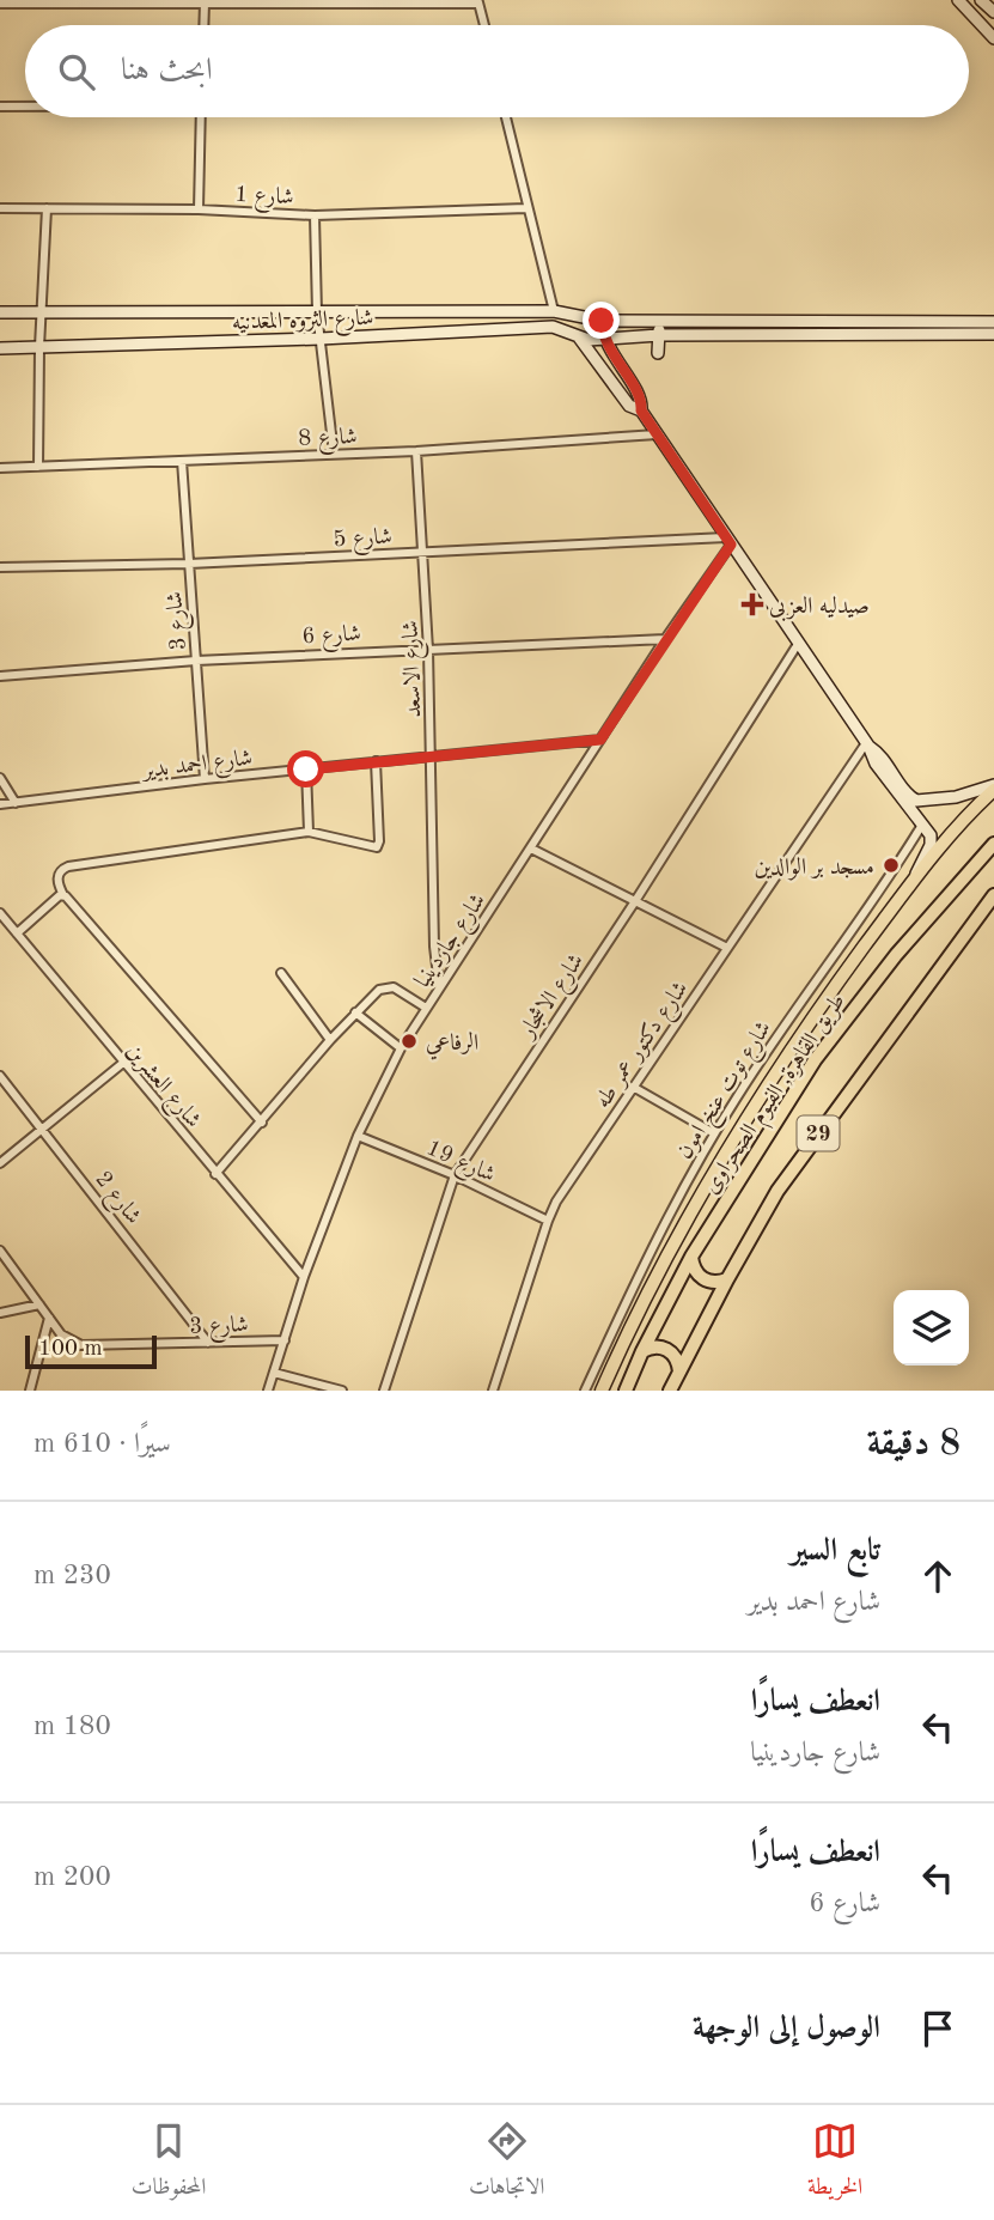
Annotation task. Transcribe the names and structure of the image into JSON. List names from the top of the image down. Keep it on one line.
{"streets":{"highway":["طريق القاهرة, الفيوم الصحراوى","29"],"street":["شارع 1","شارع الثروه المعدنيه","شارع 8","شارع 5","شارع 3","شارع 6","شارع الاسعد","شارع احمد بدير","شارع جاردينيا","شارع الاشجار","شارع دكتور عمر طه","شارع العشرين","شارع توت عنخ امون","شارع 19","شارع 2"]},"crossings":[["شارع 8","شارع 3"],["شارع 8","شارع الاسعد"],["شارع 5","شارع 3"],["شارع 5","شارع الاسعد"],["شارع 5","شارع جاردينيا"],["شارع 3","شارع 6"],["شارع 3","شارع احمد بدير"],["شارع 3","شارع جاردينيا"],["شارع 3","شارع 2"],["شارع 6","شارع الاسعد"],["شارع 6","شارع جاردينيا"],["شارع الاسعد","شارع احمد بدير"],["شارع الاسعد","شارع جاردينيا"],["شارع احمد بدير","شارع جاردينيا"],["شارع جاردينيا","شارع العشرين"],["شارع جاردينيا","شارع 19"],["شارع الاشجار","شارع 19"],["شارع دكتور عمر طه","شارع 19"]],"places":{"health":["صيدليه العزبى"],"other":["مسجد بر الوالدين","الرفاعي"]},"scale_bar":"100 m","page":{"search":"ابحث هنا","scale":"100 m","heading":["8 دقيقة","سيرًا · 610 m"],"list":[["تابع السير","شارع احمد بدير","230 m"],["انعطف يسارًا","شارع جاردينيا","180 m"],["انعطف يسارًا","شارع 6","200 m"],"الوصول إلى الوجهة"],"nav":["الخريطة","الاتجاهات","المحفوظات"]}}
